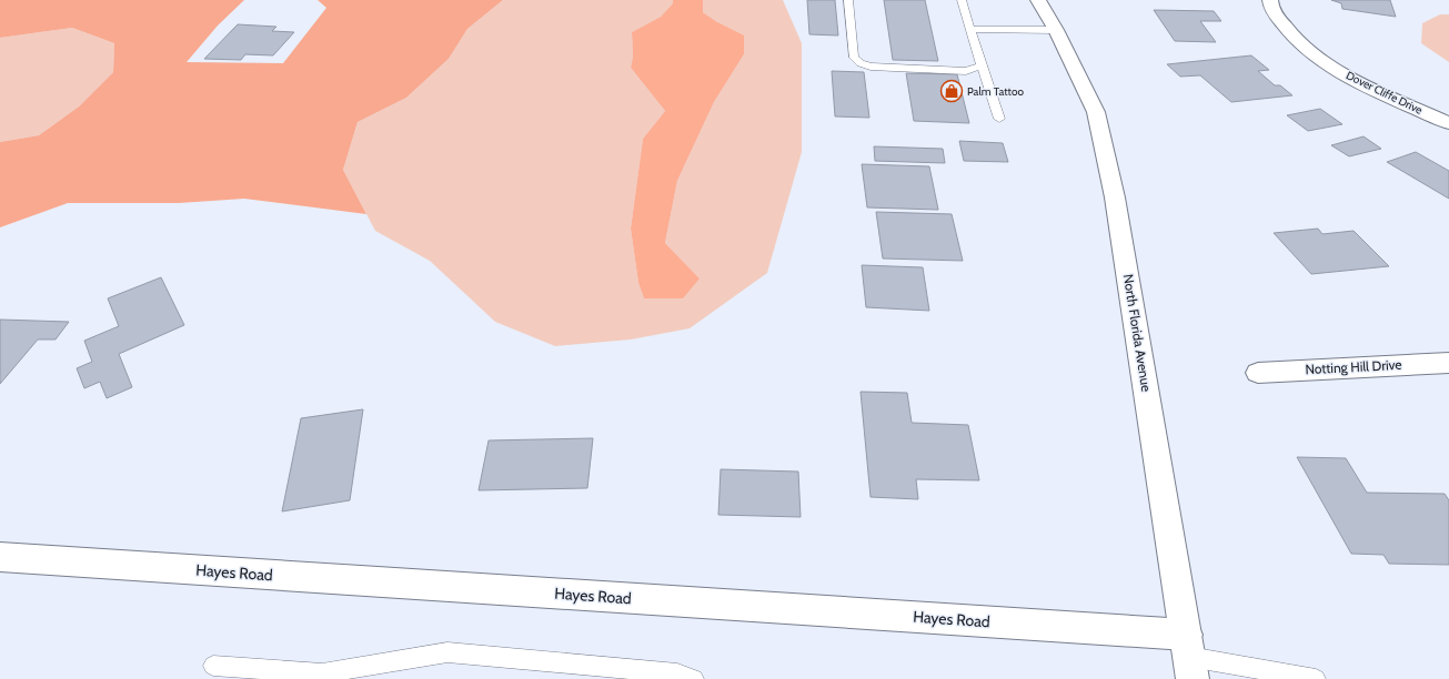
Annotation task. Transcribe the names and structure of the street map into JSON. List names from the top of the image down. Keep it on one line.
{"streets":{"street":["Dover Cliffe Drive","North Florida Avenue","Notting Hill Drive","Hayes Road"]},"crossings":[["North Florida Avenue","Hayes Road"]],"places":{"shop":["Palm Tattoo"]}}
